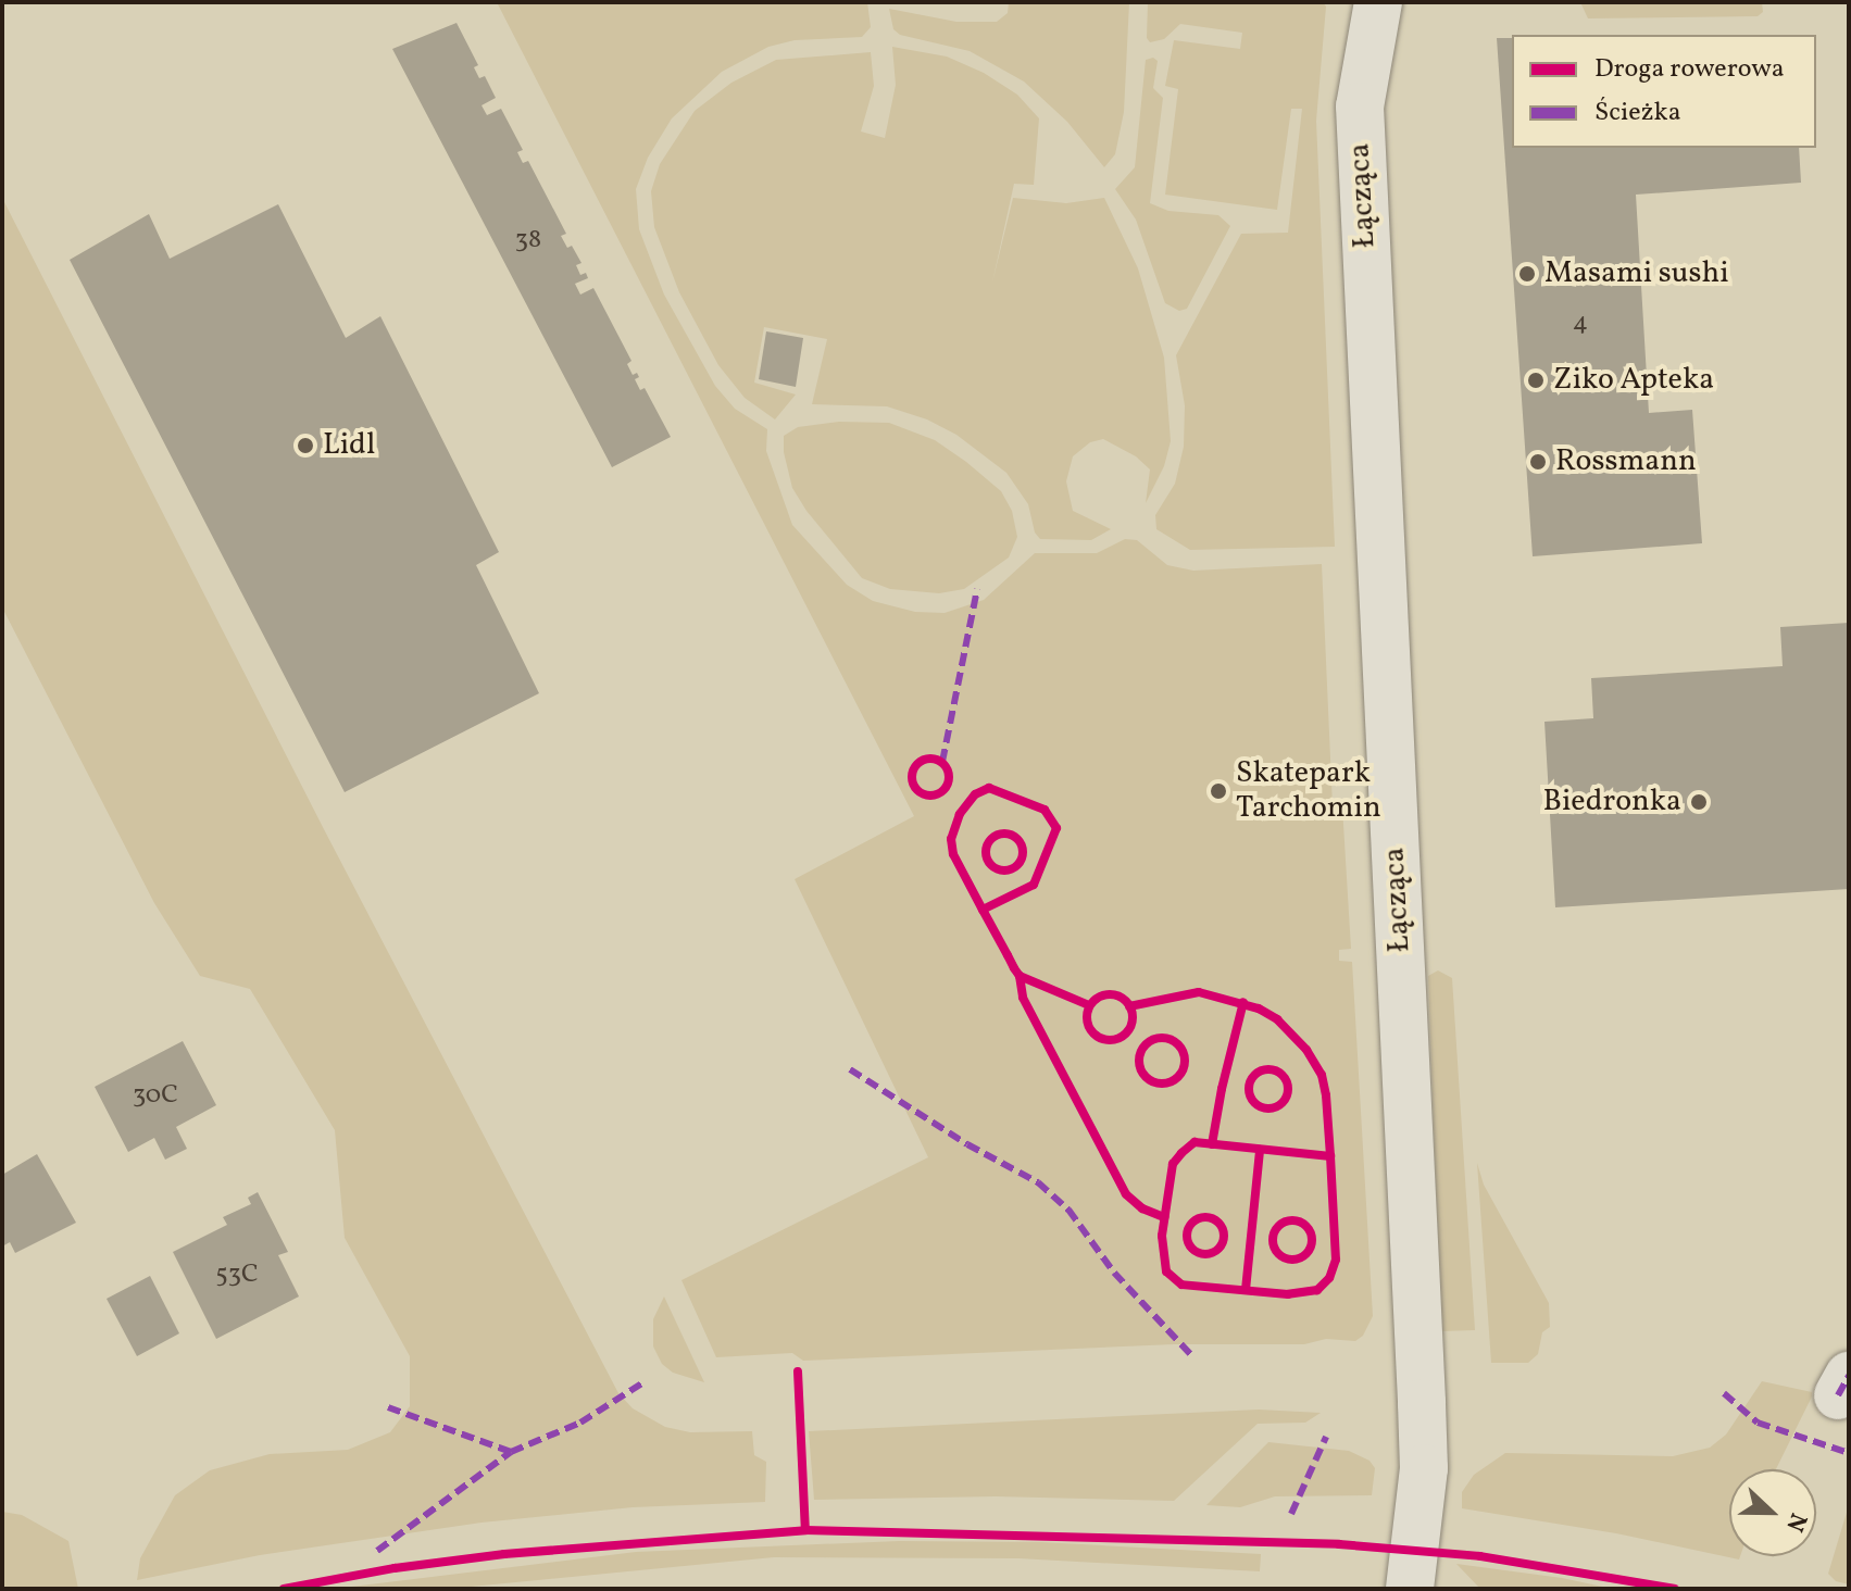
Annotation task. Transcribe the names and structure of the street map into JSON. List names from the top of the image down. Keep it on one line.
{"streets":{"street":["Łącząca"]},"places":["Masami sushi","Ziko Apteka","Lidl","Rossmann","Skatepark Tarchomin","Biedronka"],"house_numbers":["38","4","30C","53C"],"legend":["Droga rowerowa","Ścieżka"],"north":"right"}
